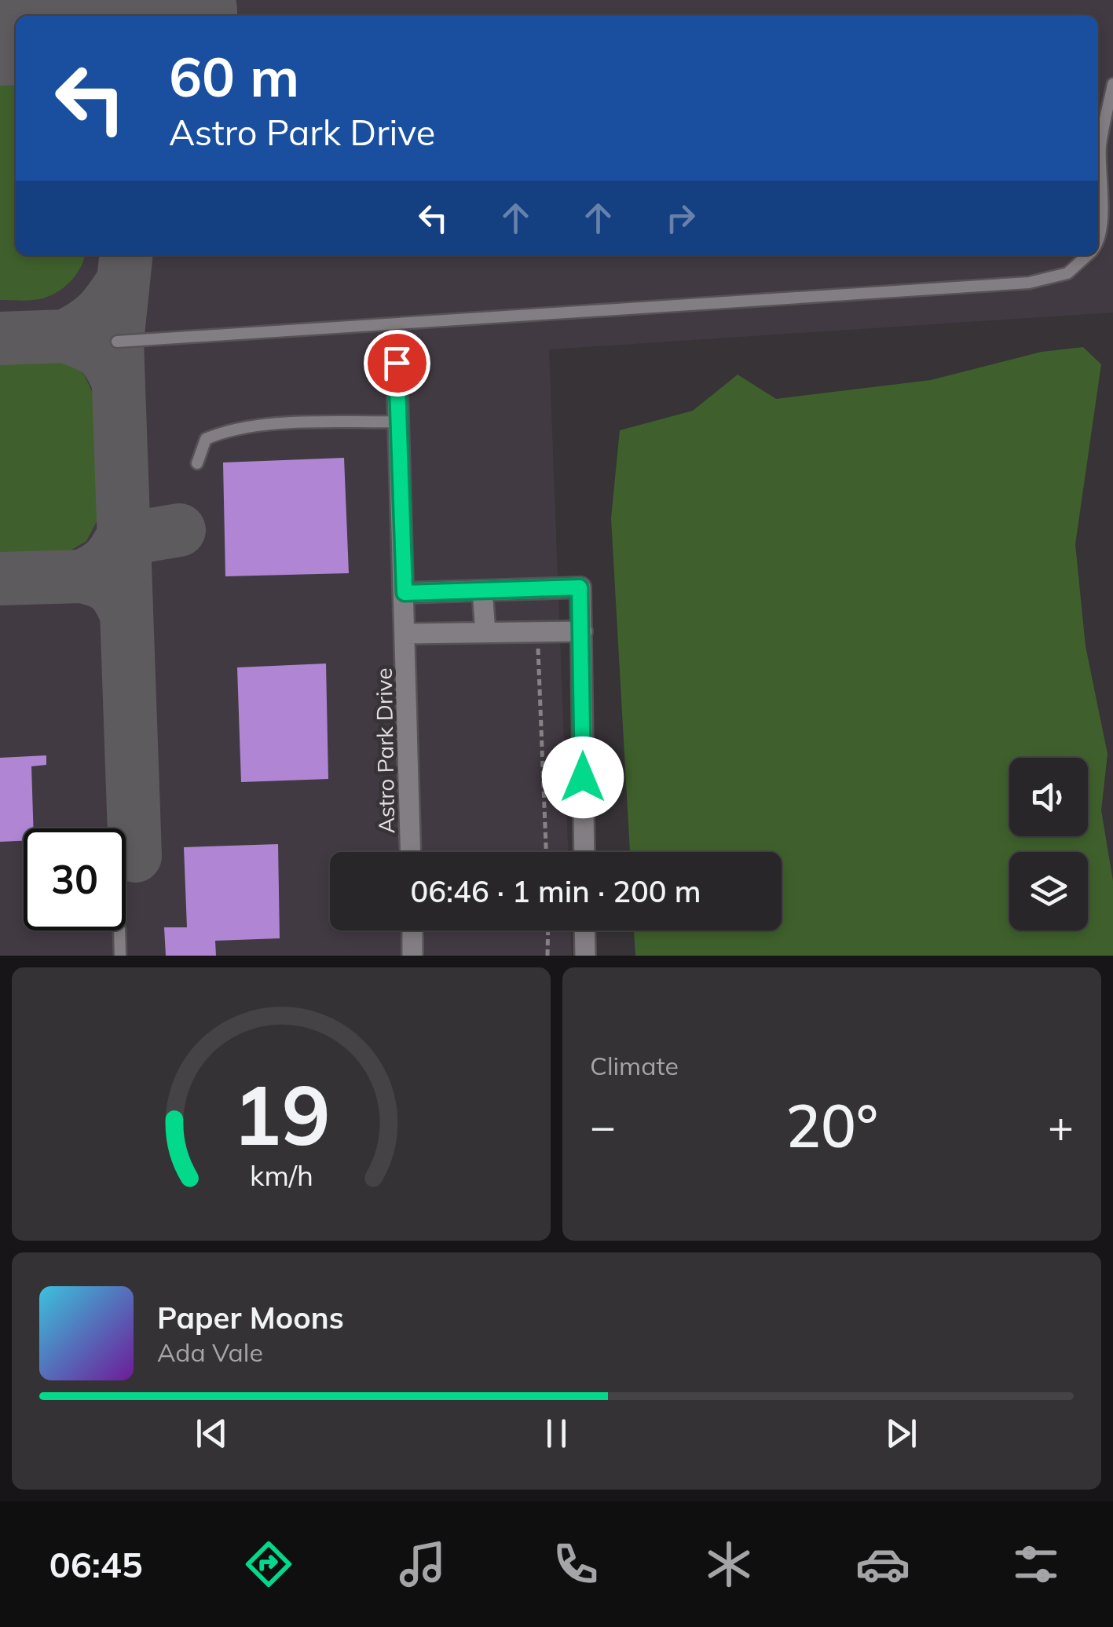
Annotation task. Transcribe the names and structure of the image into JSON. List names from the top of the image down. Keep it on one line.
{"streets":{"street":["Astro Park Drive"]},"page":{"turn":["60 m","Astro Park Drive"],"limit":"30","trip":"06:46 · 1 min · 200 m","tile":"Climate","heat":["−","20°","+"],"song":["Paper Moons","Ada Vale"],"tabs":"06:45","gauge":["19","km/h"]}}
